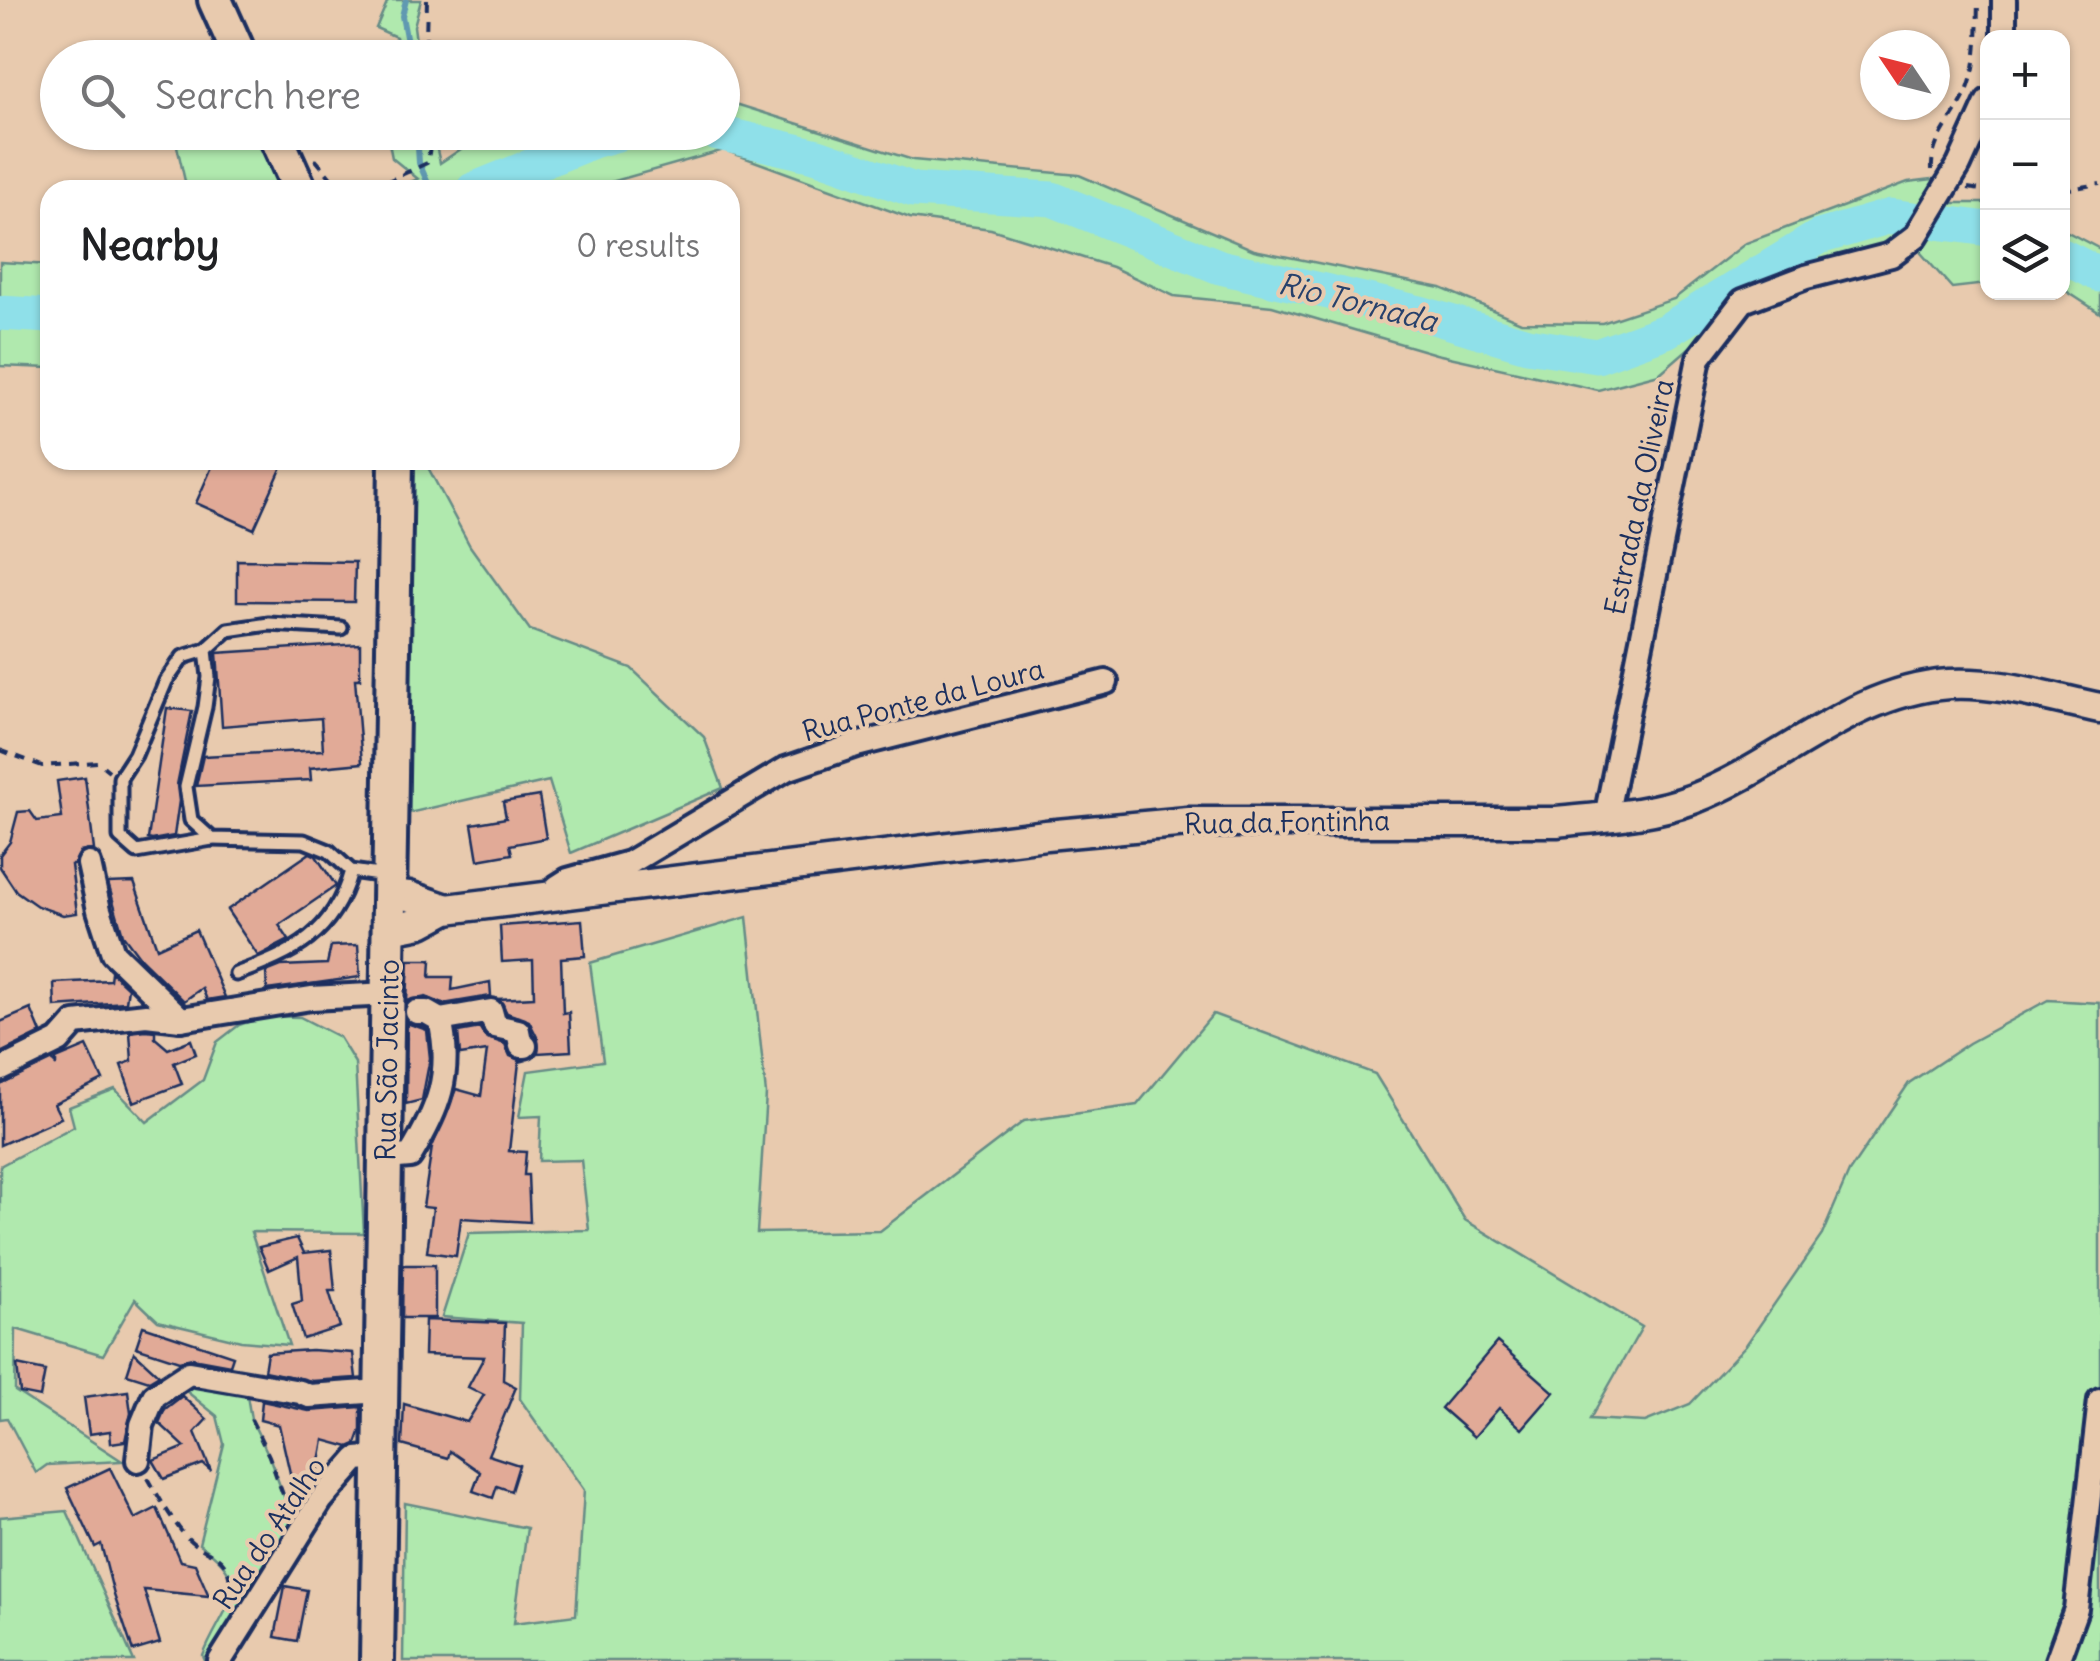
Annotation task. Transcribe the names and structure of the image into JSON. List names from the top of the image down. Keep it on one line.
{"streets":{"main road":["Rua São Jacinto"],"street":["Estrada da Oliveira","Rua Ponte da Loura","Rua da Fontinha","Rua do Atalho"]},"crossings":[["Estrada da Oliveira","Rua da Fontinha"],["Rua Ponte da Loura","Rua da Fontinha"],["Rua da Fontinha","Rua São Jacinto"],["Rua São Jacinto","Rua do Atalho"]],"water":["Rio Tornada"],"north":"top left","page":{"map_buttons":["+","−"],"search":"Search here","heading":["Nearby","0 results"]}}
